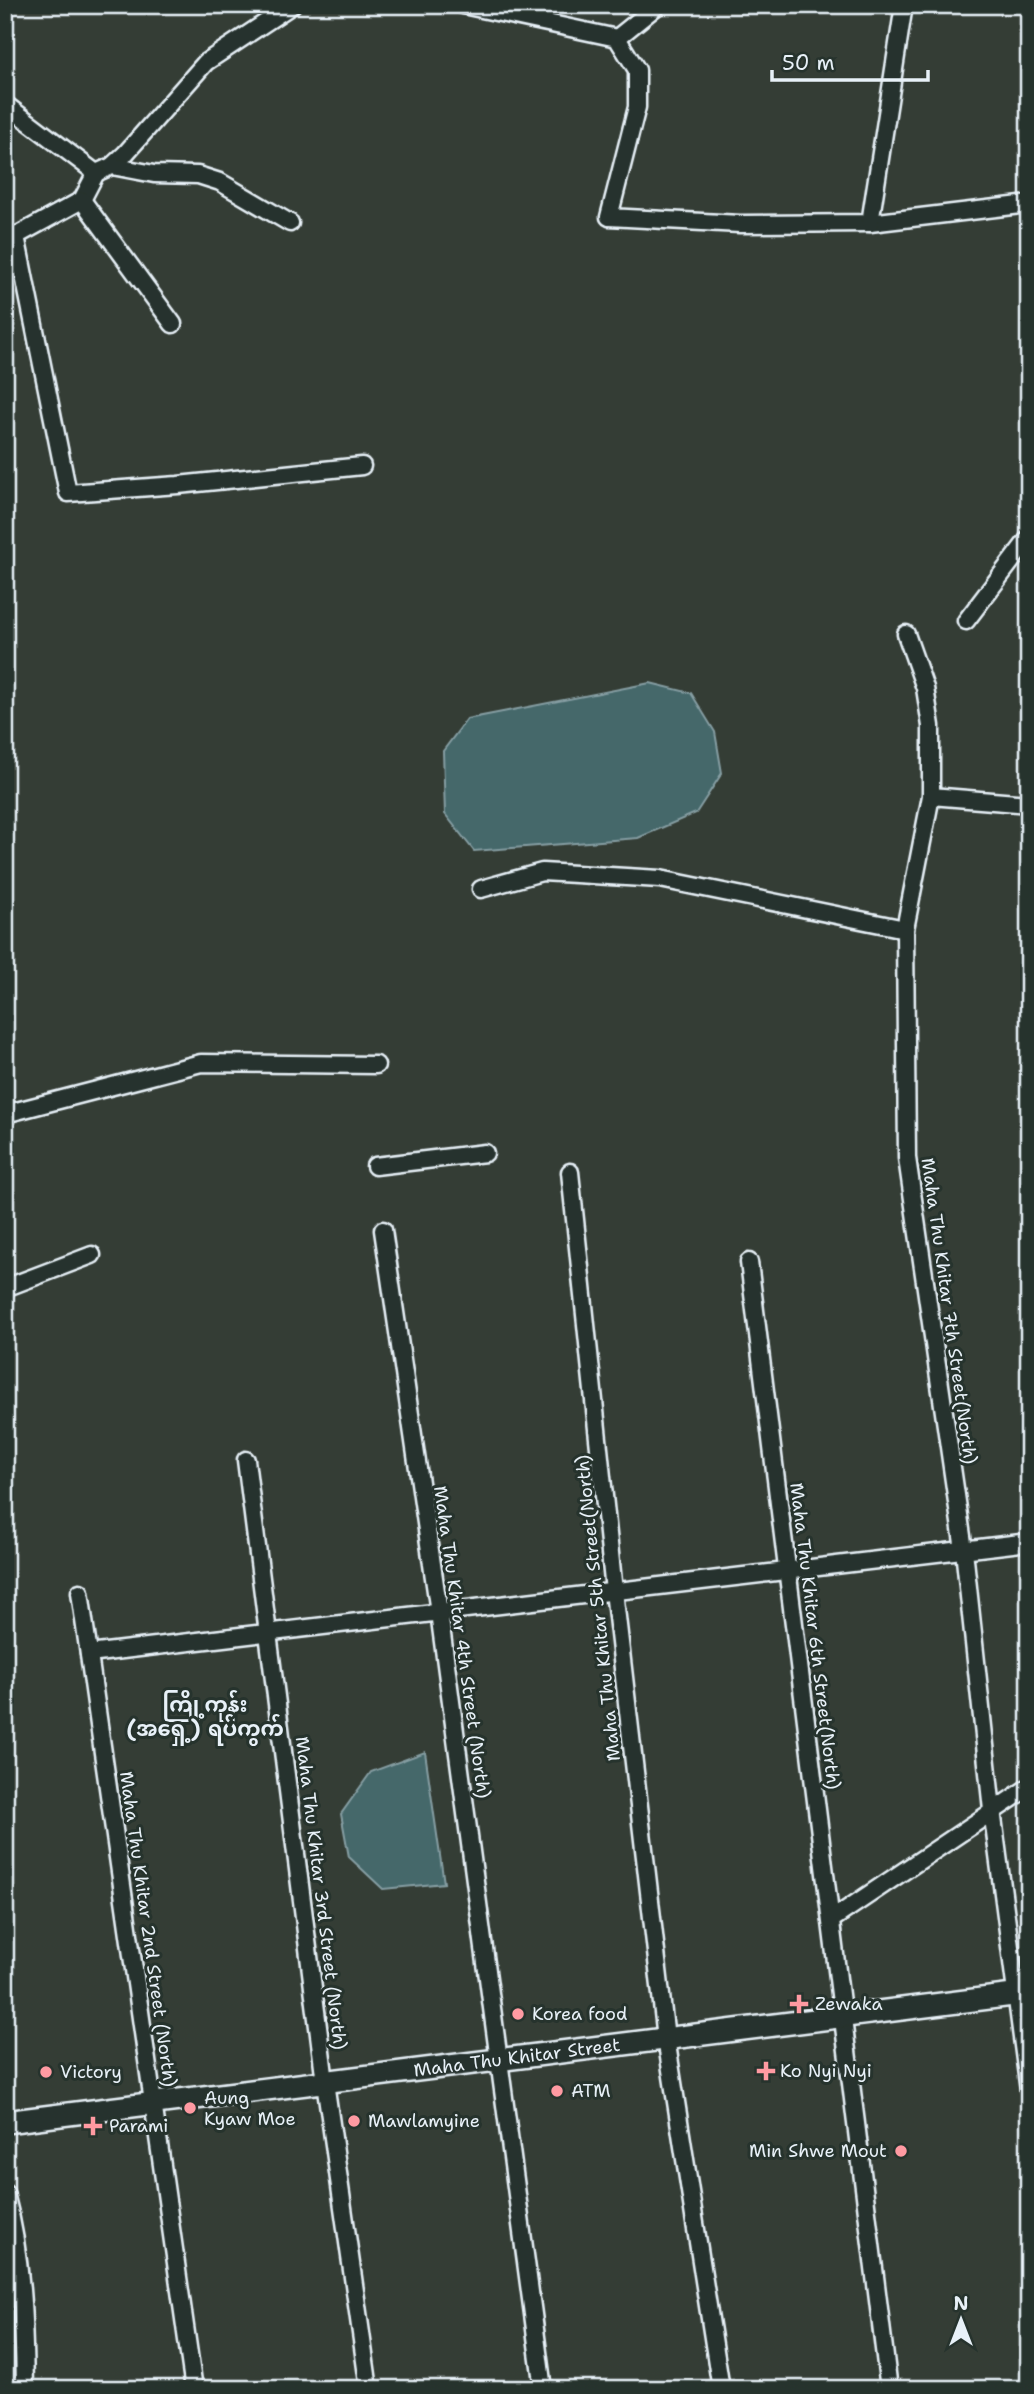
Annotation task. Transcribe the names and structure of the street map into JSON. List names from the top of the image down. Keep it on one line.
{"streets":{"street":["Maha Thu Khitar 7th Street(North)","Maha Thu Khitar 5th Street(North)","Maha Thu Khitar 6th Street(North)","Maha Thu Khitar 4th Street (North)","Maha Thu Khitar 3rd Street (North)","Maha Thu Khitar 2nd Street (North)","Maha Thu Khitar Street"]},"crossings":[["Maha Thu Khitar 7th Street(North)","Maha Thu Khitar Street"],["Maha Thu Khitar 5th Street(North)","Maha Thu Khitar Street"],["Maha Thu Khitar 6th Street(North)","Maha Thu Khitar Street"],["Maha Thu Khitar 4th Street (North)","Maha Thu Khitar Street"],["Maha Thu Khitar 3rd Street (North)","Maha Thu Khitar Street"],["Maha Thu Khitar 2nd Street (North)","Maha Thu Khitar Street"]],"districts":["ကြို့ကုန်း (အရှေ့) ရပ်ကွက်"],"places":{"health":["Zewaka","Ko Nyi Nyi","Parami"],"other":["Korea food","Victory","ATM","Aung Kyaw Moe","Mawlamyine","Min Shwe Mout"]},"scale_bar":"50 m","north":"top"}
